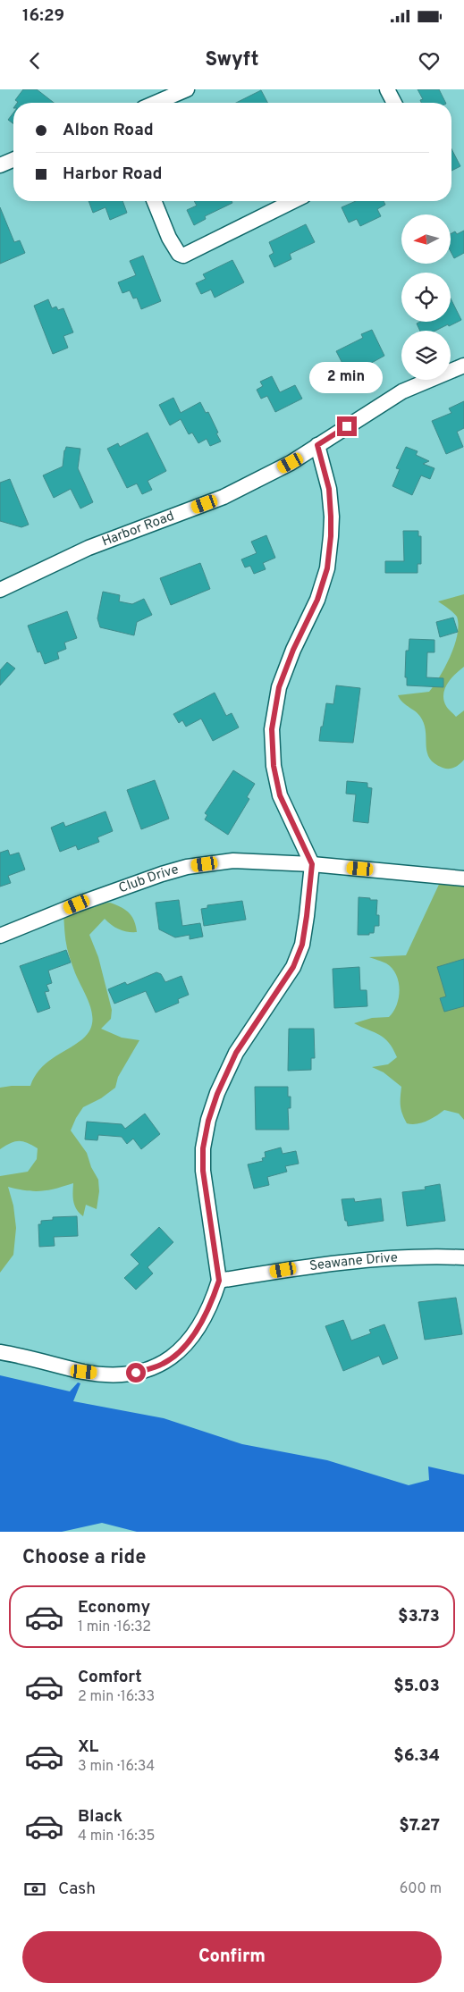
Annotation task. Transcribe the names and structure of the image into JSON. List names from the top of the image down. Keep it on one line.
{"streets":{"street":["Harbor Road","Club Drive","Seawane Drive"]},"north":"left","page":{"status":"16:29","header":"Swyft","banner":["Albon Road","Harbor Road"],"bubble":"2 min","heading":"Choose a ride","list":[{"name":"Economy","note":"1 min · 16:32","value":"$3.73"},{"name":"Comfort","note":"2 min · 16:33","value":"$5.03"},{"name":"XL","note":"3 min · 16:34","value":"$6.34"},{"name":"Black","note":"4 min · 16:35","value":"$7.27"}],"pay":["Cash","600 m"],"buttons":"Confirm"}}
